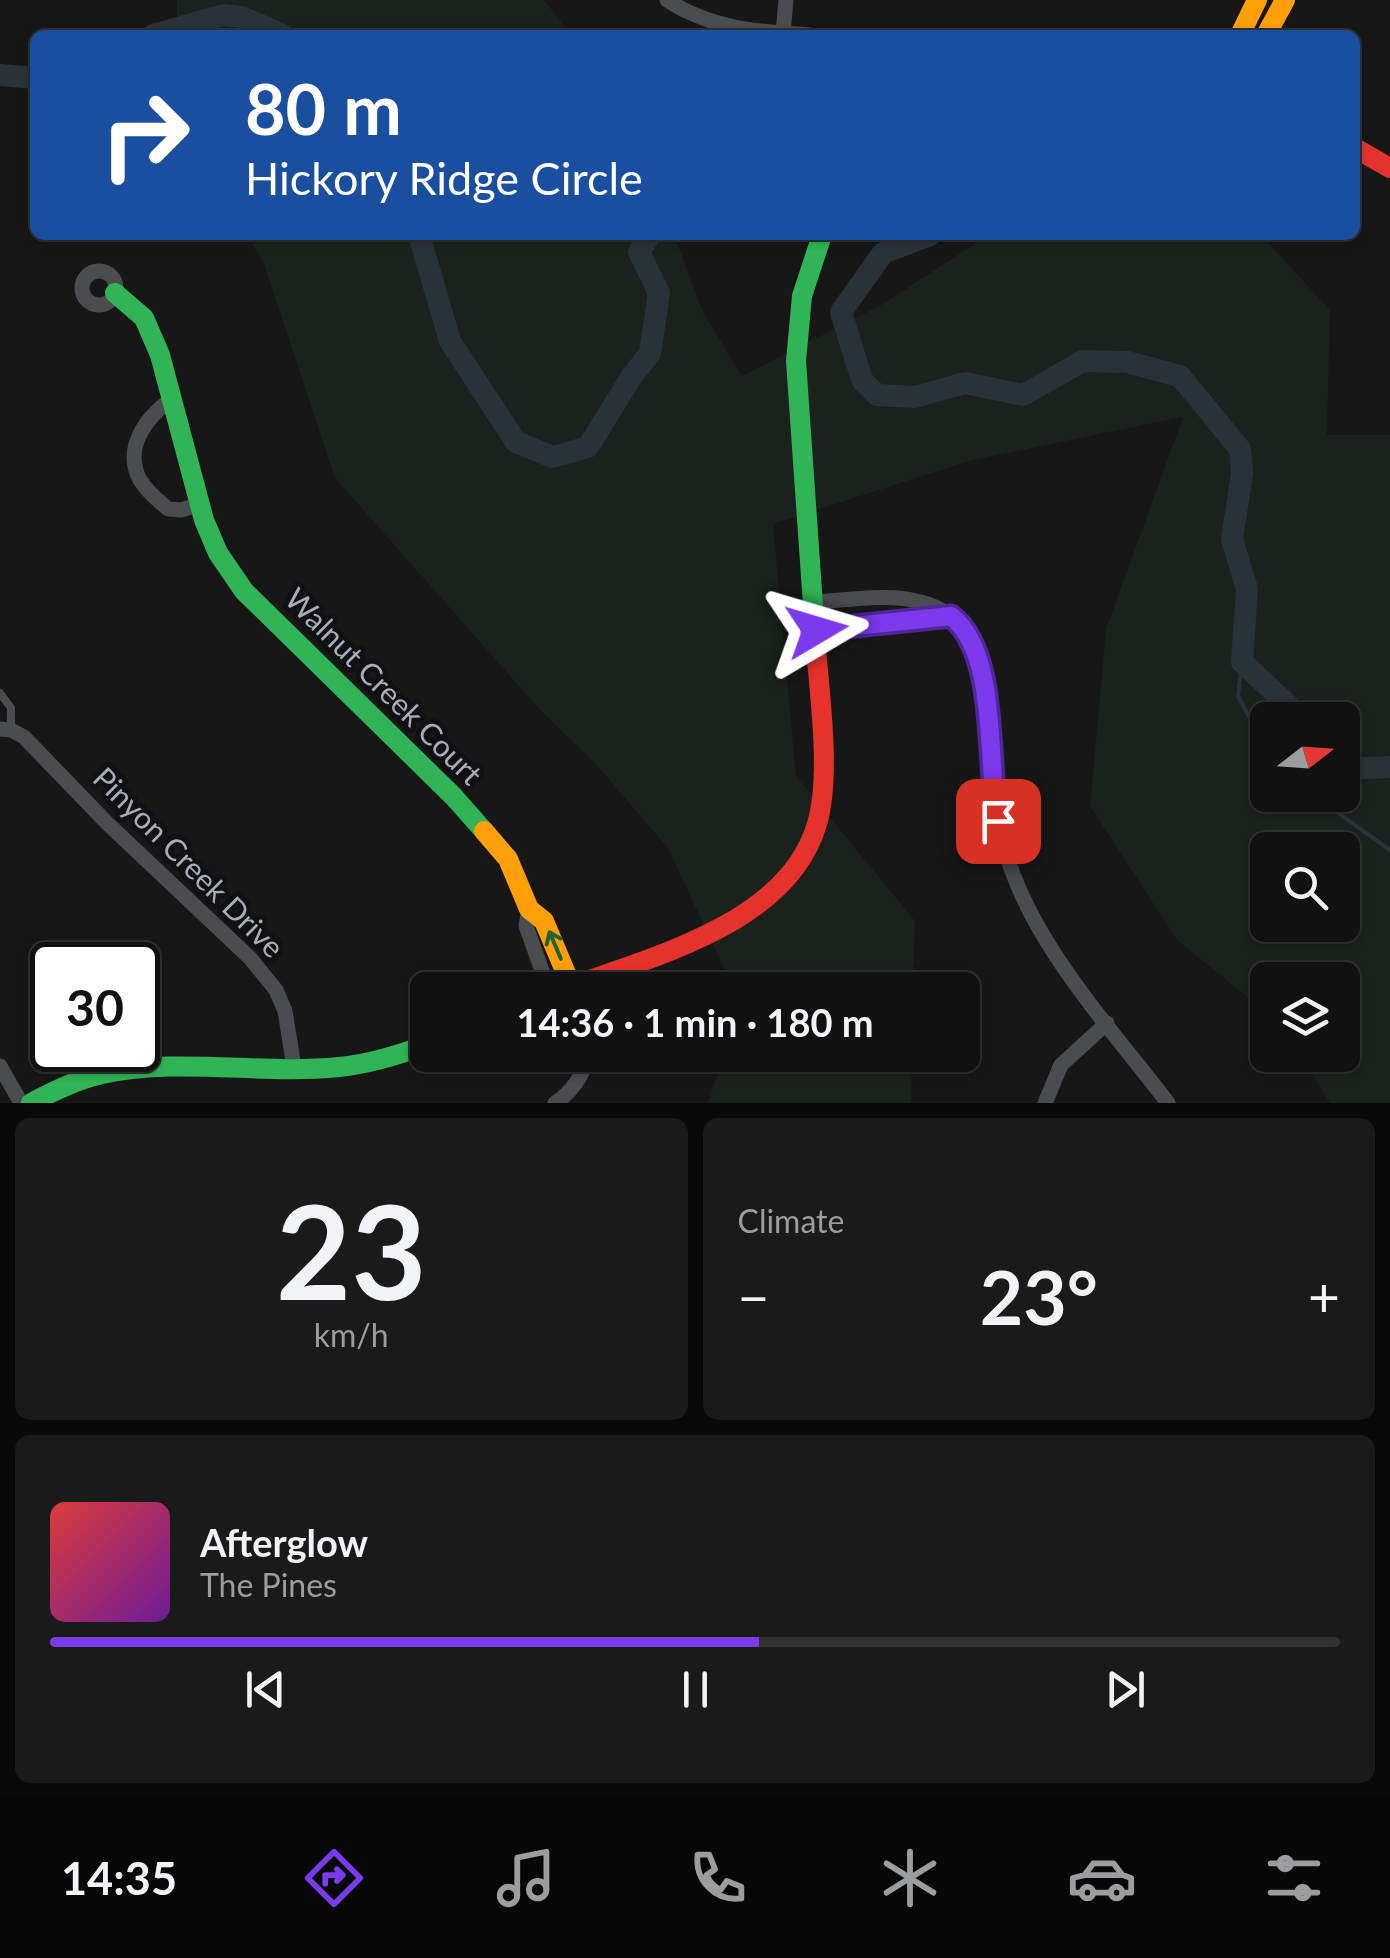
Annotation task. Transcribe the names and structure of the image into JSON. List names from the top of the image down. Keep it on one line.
{"streets":{"street":["Walnut Creek Court","Pinyon Creek Drive"]},"north":"right","page":{"turn":["80 m","Hickory Ridge Circle"],"limit":"30","trip":"14:36 · 1 min · 180 m","tile":[["23","km/h"],"Climate"],"heat":["−","23°","+"],"song":["Afterglow","The Pines"],"tabs":"14:35"}}
